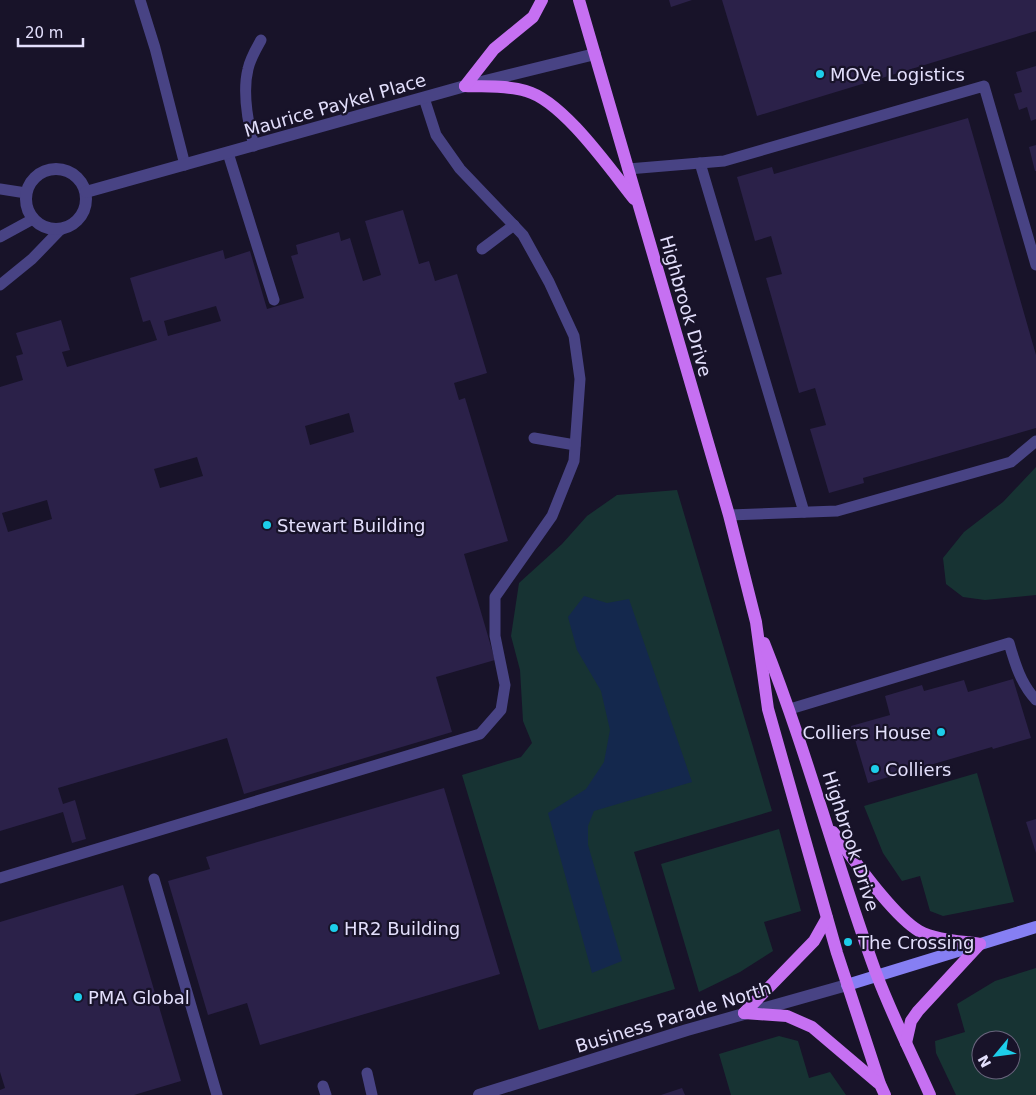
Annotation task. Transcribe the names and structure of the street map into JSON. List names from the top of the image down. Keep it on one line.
{"streets":{"main road":["Highbrook Drive","Business Parade North"],"street":["Maurice Paykel Place"]},"crossings":[["Maurice Paykel Place","Highbrook Drive"],["Highbrook Drive","Business Parade North"]],"places":["MOVe Logistics","Stewart Building","Colliers House","Colliers","HR2 Building","The Crossing","PMA Global"],"scale_bar":"20 m","north":"bottom left"}
